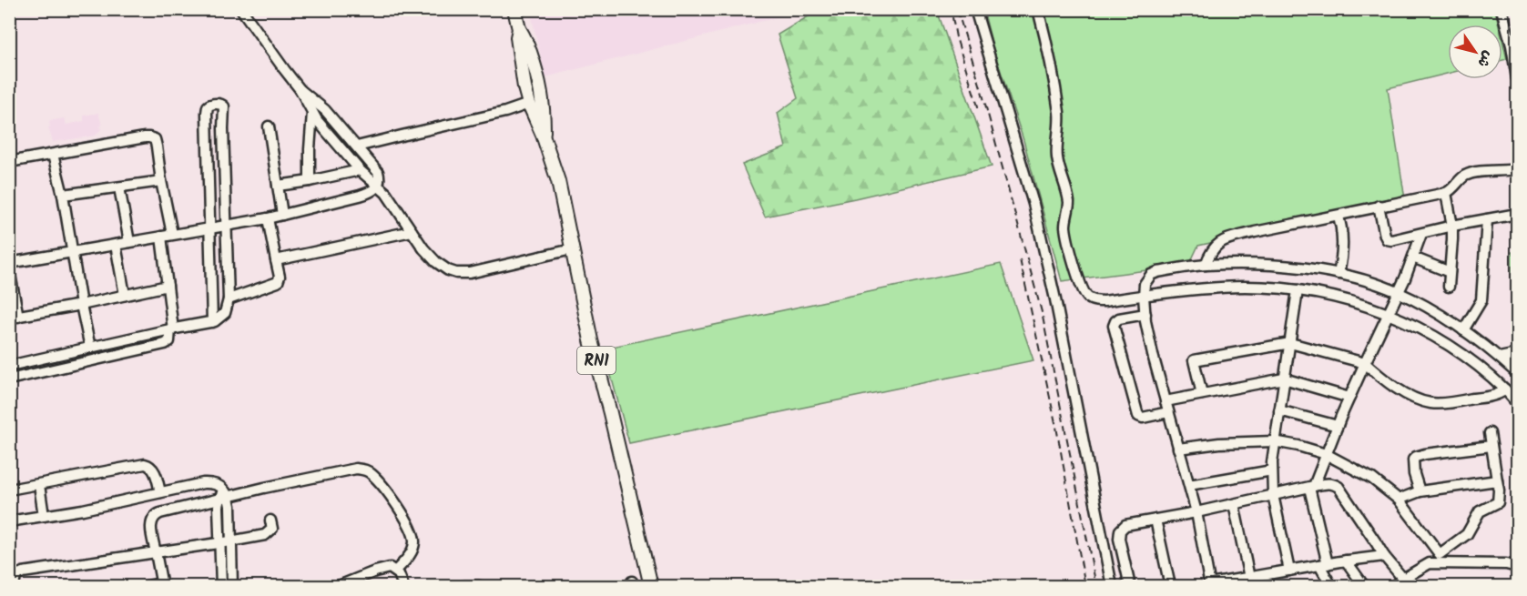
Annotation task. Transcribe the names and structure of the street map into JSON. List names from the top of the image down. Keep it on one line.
{"streets":{"main road":["RN1"]},"north":"bottom right"}
